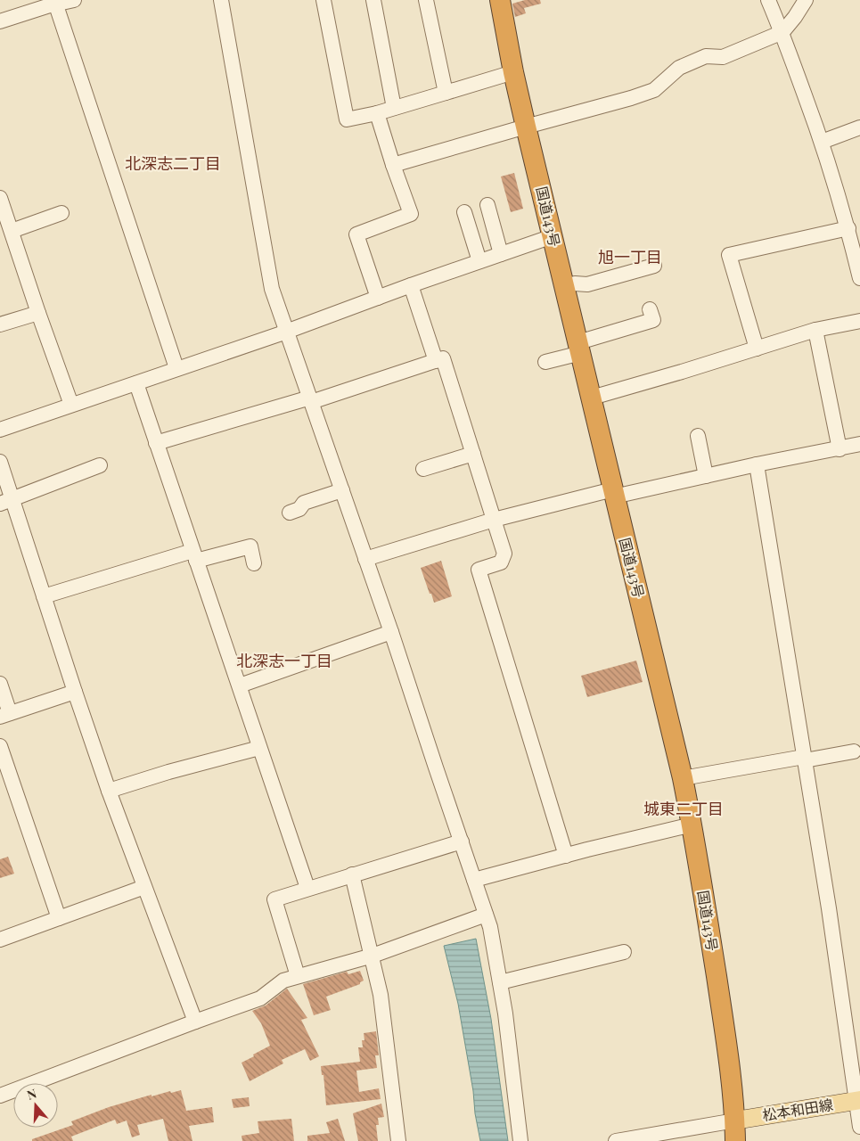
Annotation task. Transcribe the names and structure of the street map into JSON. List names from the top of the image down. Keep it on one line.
{"streets":{"highway":["国道143号"],"main road":["松本和田線"]},"crossings":[["国道143号","松本和田線"]],"districts":["北深志二丁目","旭一丁目","北深志一丁目","城東二丁目"],"north":"top"}
